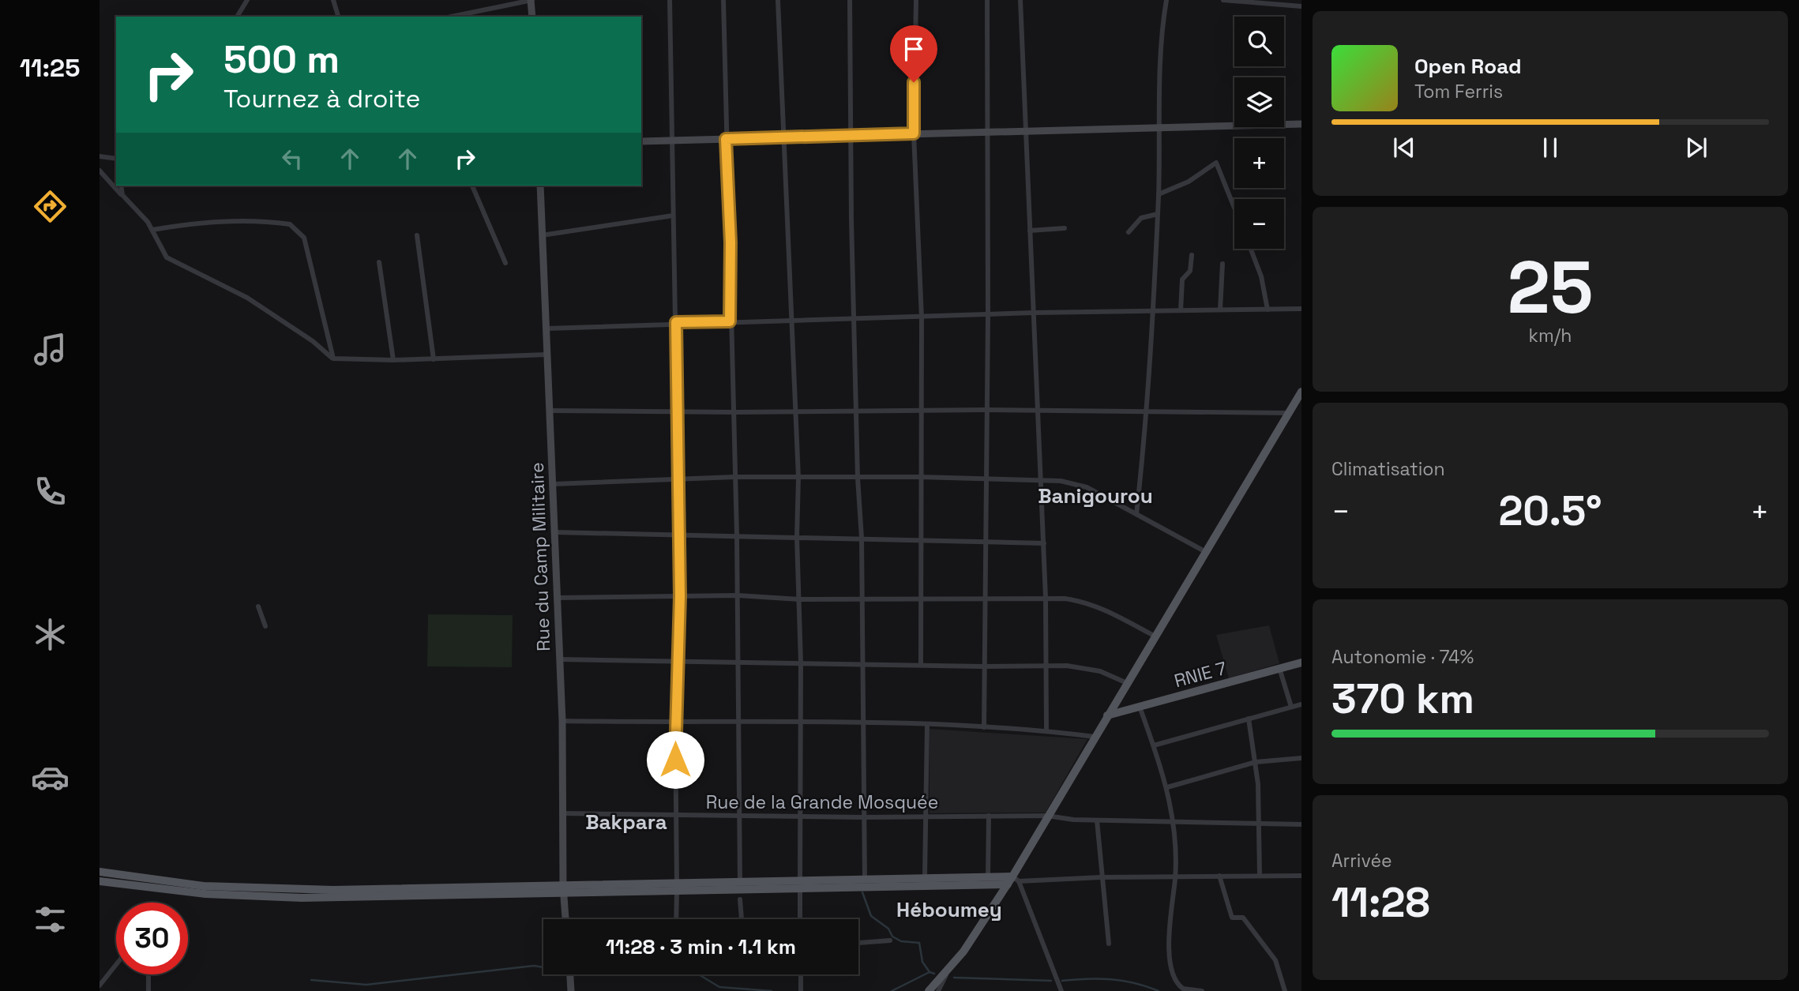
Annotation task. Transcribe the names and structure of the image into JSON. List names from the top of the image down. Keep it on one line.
{"streets":{"main road":["RNIE 7"],"street":["Rue du Camp Militaire","Rue de la Grande Mosquée"]},"crossings":[["Rue du Camp Militaire","Rue de la Grande Mosquée"]],"districts":["Banigourou","Bakpara","Héboumey"],"page":{"tabs":"11:25","map_buttons":["+","−"],"turn":["500 m","Tournez à droite"],"song":["Open Road","Tom Ferris"],"tile":[["25","km/h"],"Climatisation",["Autonomie · 74%","370 km"],["Arrivée","11:28"]],"heat":["−","20.5°","+"],"limit":"30","trip":"11:28 · 3 min · 1.1 km"}}
